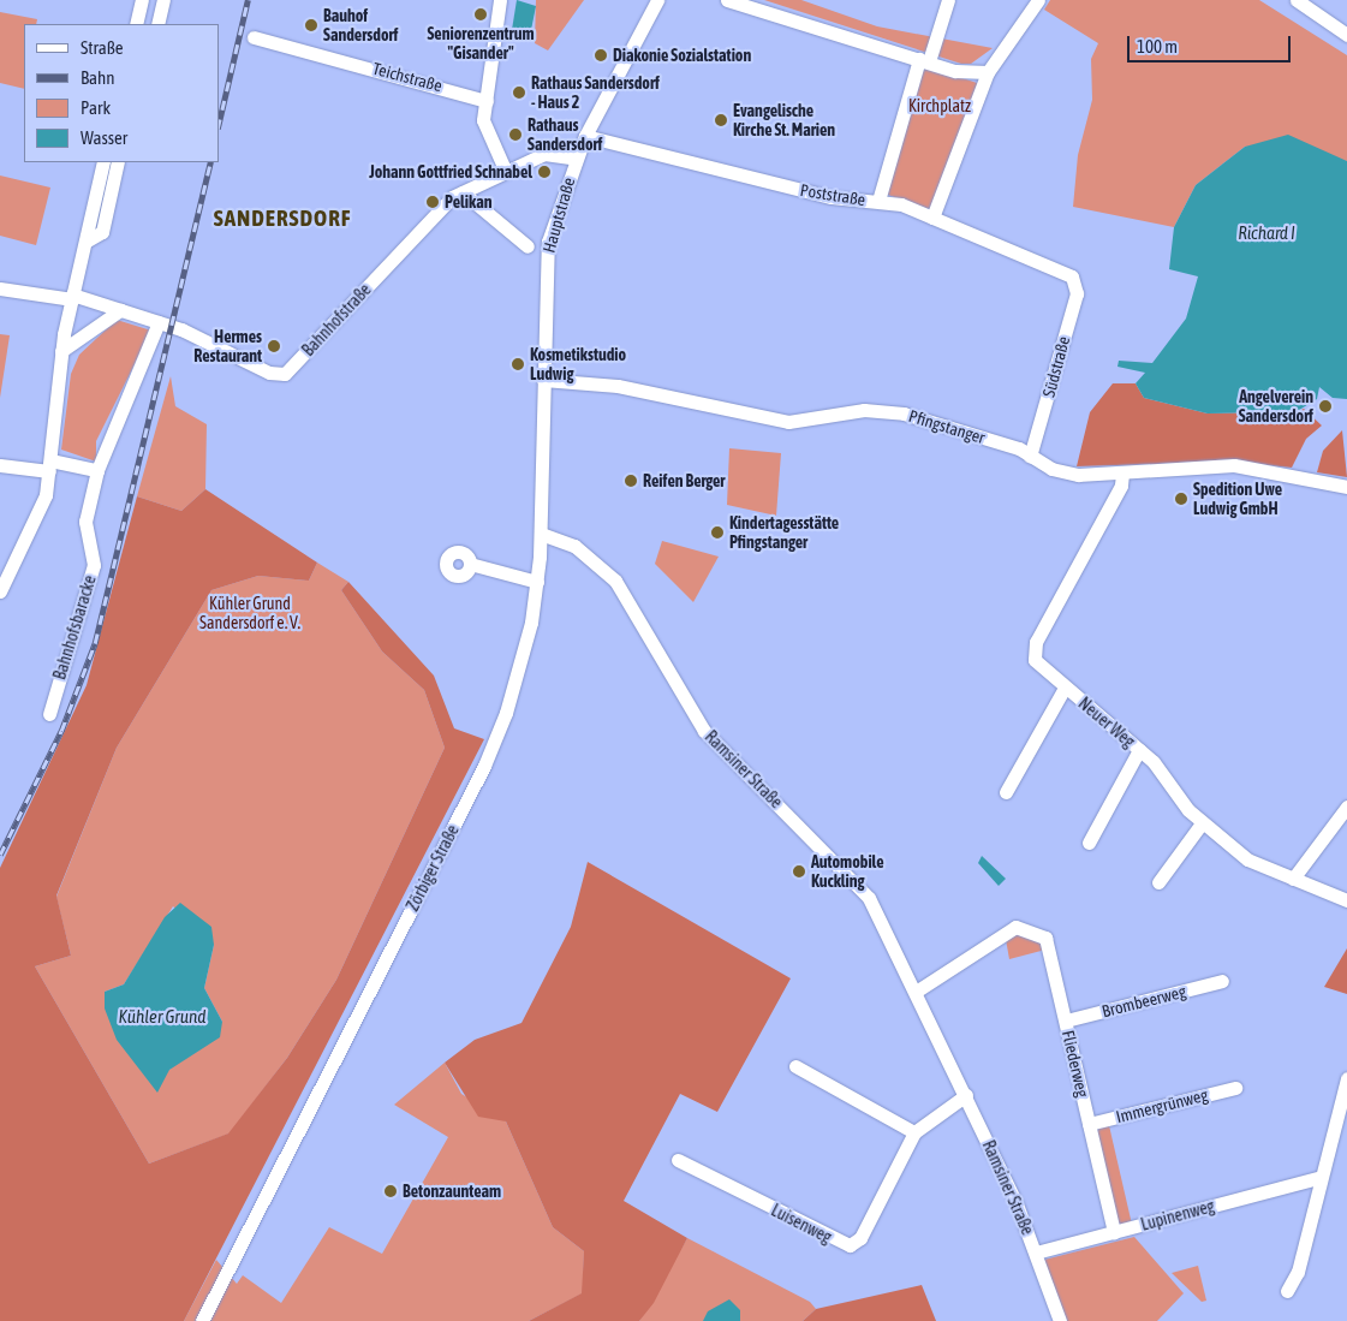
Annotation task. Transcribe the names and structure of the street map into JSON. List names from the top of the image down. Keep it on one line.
{"streets":{"street":["Teichstraße","Poststraße","Hauptstraße","Bahnhofstraße","Südstraße","Pfingstanger","Bahnhofsbaracke","Neuer Weg","Ramsiner Straße","Zörbiger Straße","Brombeerweg","Fliederweg","Immergrünweg","Lupinenweg","Luisenweg"]},"crossings":[["Poststraße","Hauptstraße"],["Poststraße","Südstraße"],["Hauptstraße","Bahnhofstraße"],["Hauptstraße","Pfingstanger"],["Hauptstraße","Zörbiger Straße"],["Bahnhofstraße","Bahnhofsbaracke"],["Südstraße","Pfingstanger"],["Pfingstanger","Neuer Weg"],["Pfingstanger","Zörbiger Straße"],["Ramsiner Straße","Zörbiger Straße"],["Ramsiner Straße","Fliederweg"],["Ramsiner Straße","Lupinenweg"],["Ramsiner Straße","Luisenweg"],["Brombeerweg","Fliederweg"],["Fliederweg","Immergrünweg"],["Fliederweg","Lupinenweg"]],"districts":["SANDERSDORF"],"water":["Richard I","Kühler Grund"],"parks":["Kirchplatz","Kühler Grund Sandersdorf e. V."],"places":["Seniorenzentrum \"Gisander\"","Bauhof Sandersdorf","Diakonie Sozialstation","Rathaus Sandersdorf - Haus 2","Evangelische Kirche St. Marien","Rathaus Sandersdorf","Johann Gottfried Schnabel","Pelikan","Hermes Restaurant","Kosmetikstudio Ludwig","Angelverein Sandersdorf","Reifen Berger","Spedition Uwe Ludwig GmbH","Kindertagesstätte Pfingstanger","Automobile Kuckling","Betonzaunteam"],"legend":["Straße","Bahn","Park","Wasser"],"scale_bar":"100 m"}
